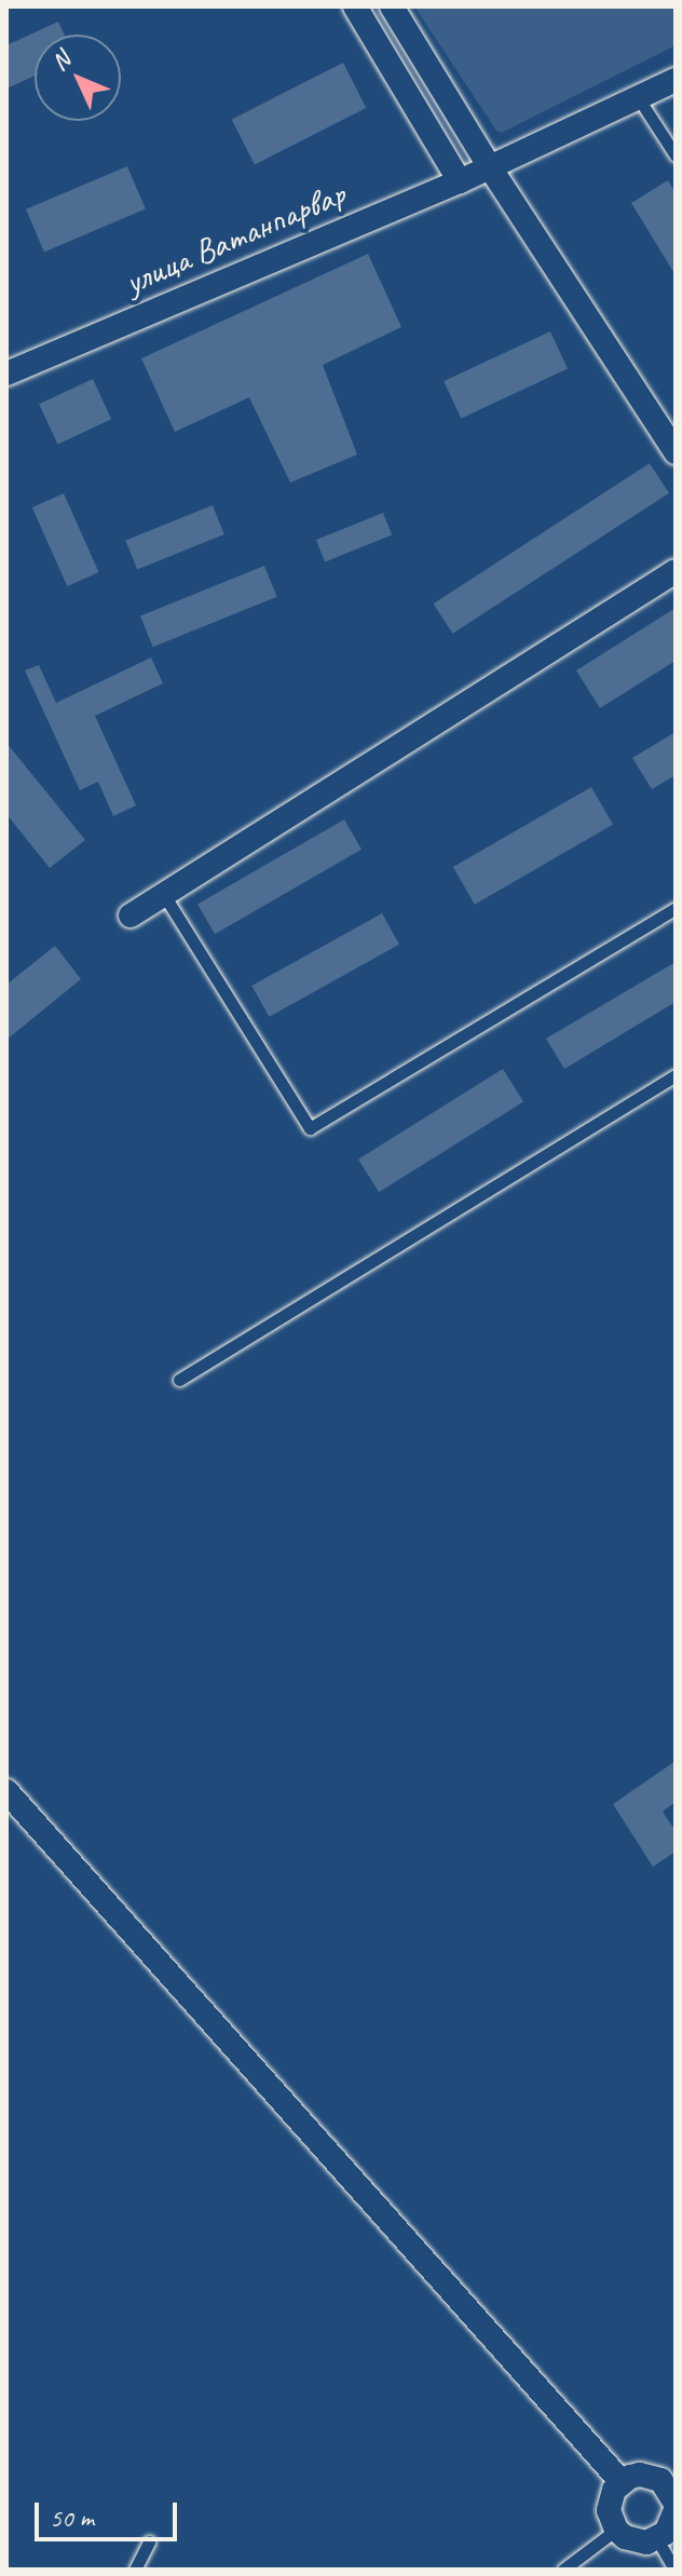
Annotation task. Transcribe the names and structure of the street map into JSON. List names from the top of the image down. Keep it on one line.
{"streets":{"street":["улица Ватанпарвар"]},"scale_bar":"50 m","north":"top left"}
